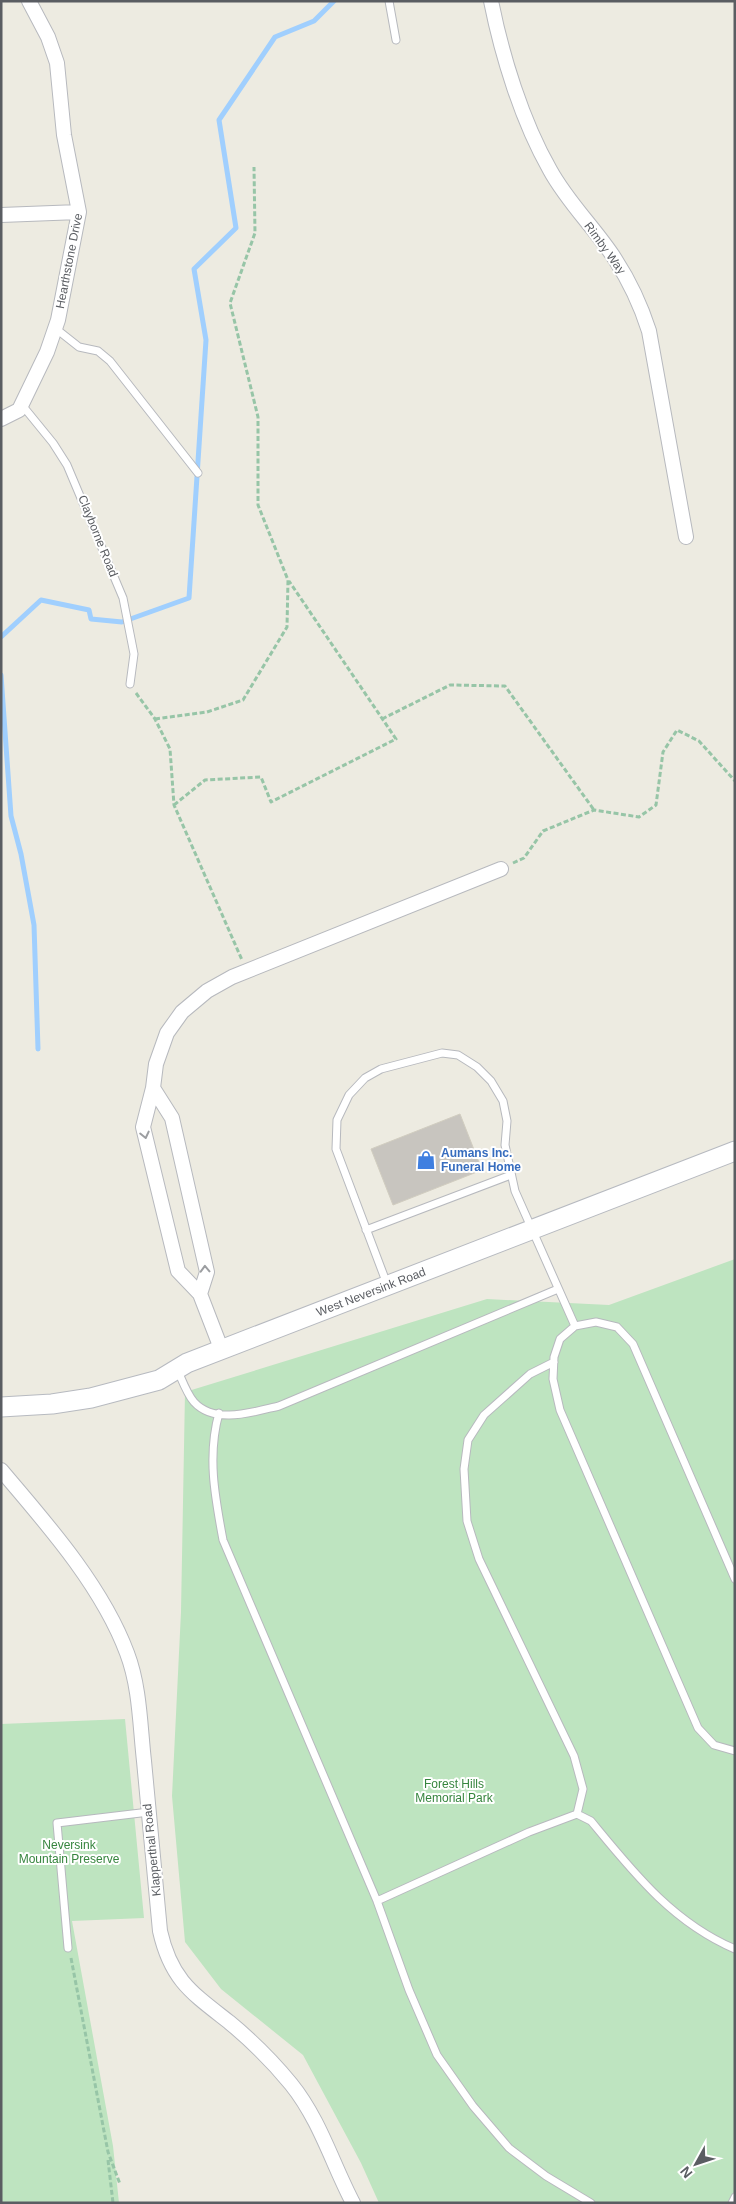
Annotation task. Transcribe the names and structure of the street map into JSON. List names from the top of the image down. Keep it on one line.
{"streets":{"street":["Rimby Way","Hearthstone Drive","West Neversink Road","Klapperthal Road"],"lane":["Clayborne Road"]},"crossings":[["Hearthstone Drive","Clayborne Road"]],"parks":["Forest Hills Memorial Park","Neversink Mountain Preserve"],"places":{"shop":["Aumans Inc. Funeral Home"]},"north":"bottom left"}
